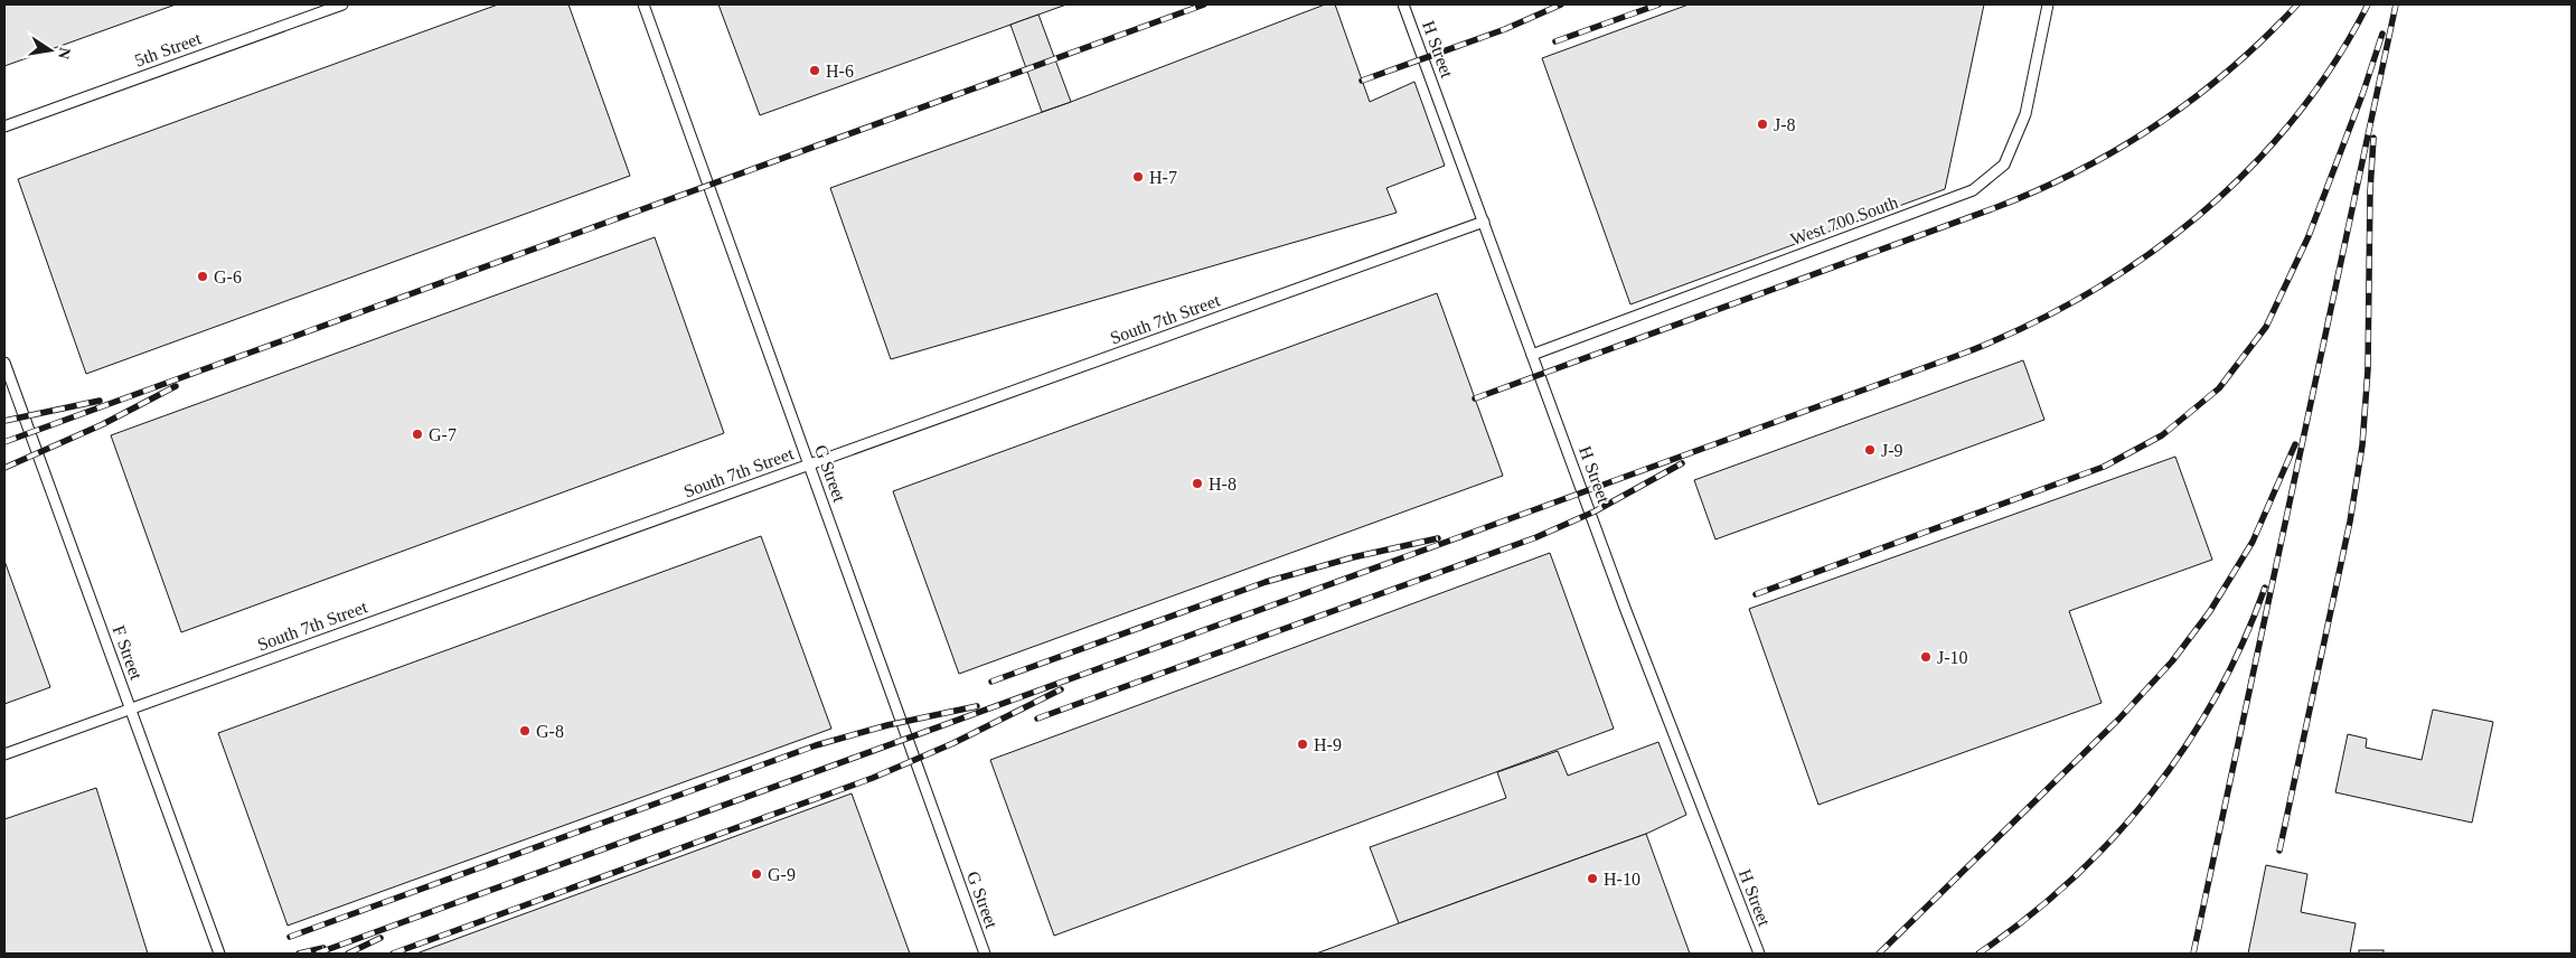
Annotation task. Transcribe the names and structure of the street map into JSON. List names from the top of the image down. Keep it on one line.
{"streets":{"lane":["5th Street","H Street","West 700 South","South 7th Street","G Street","F Street"]},"crossings":[["H Street","West 700 South"],["H Street","South 7th Street"],["South 7th Street","G Street"],["South 7th Street","F Street"]],"places":["H-6","J-8","H-7","G-6","G-7","J-9","H-8","J-10","G-8","H-9","G-9","H-10"],"north":"right"}
